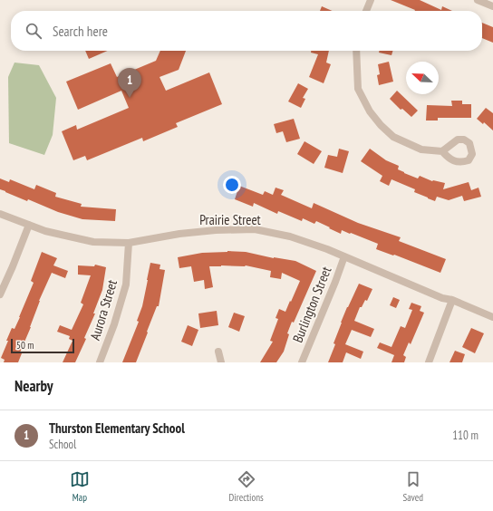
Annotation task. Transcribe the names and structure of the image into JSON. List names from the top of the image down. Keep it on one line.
{"streets":{"street":["Prairie Street","Burlington Street","Aurora Street"]},"crossings":[["Prairie Street","Burlington Street"],["Prairie Street","Aurora Street"]],"scale_bar":"50 m","north":"top left","page":{"search":"Search here","pins":"1","scale":"50 m","heading":"Nearby","list":[{"mark":"1","name":"Thurston Elementary School","note":"School","value":"110 m"}],"nav":["Map","Directions","Saved"]}}
